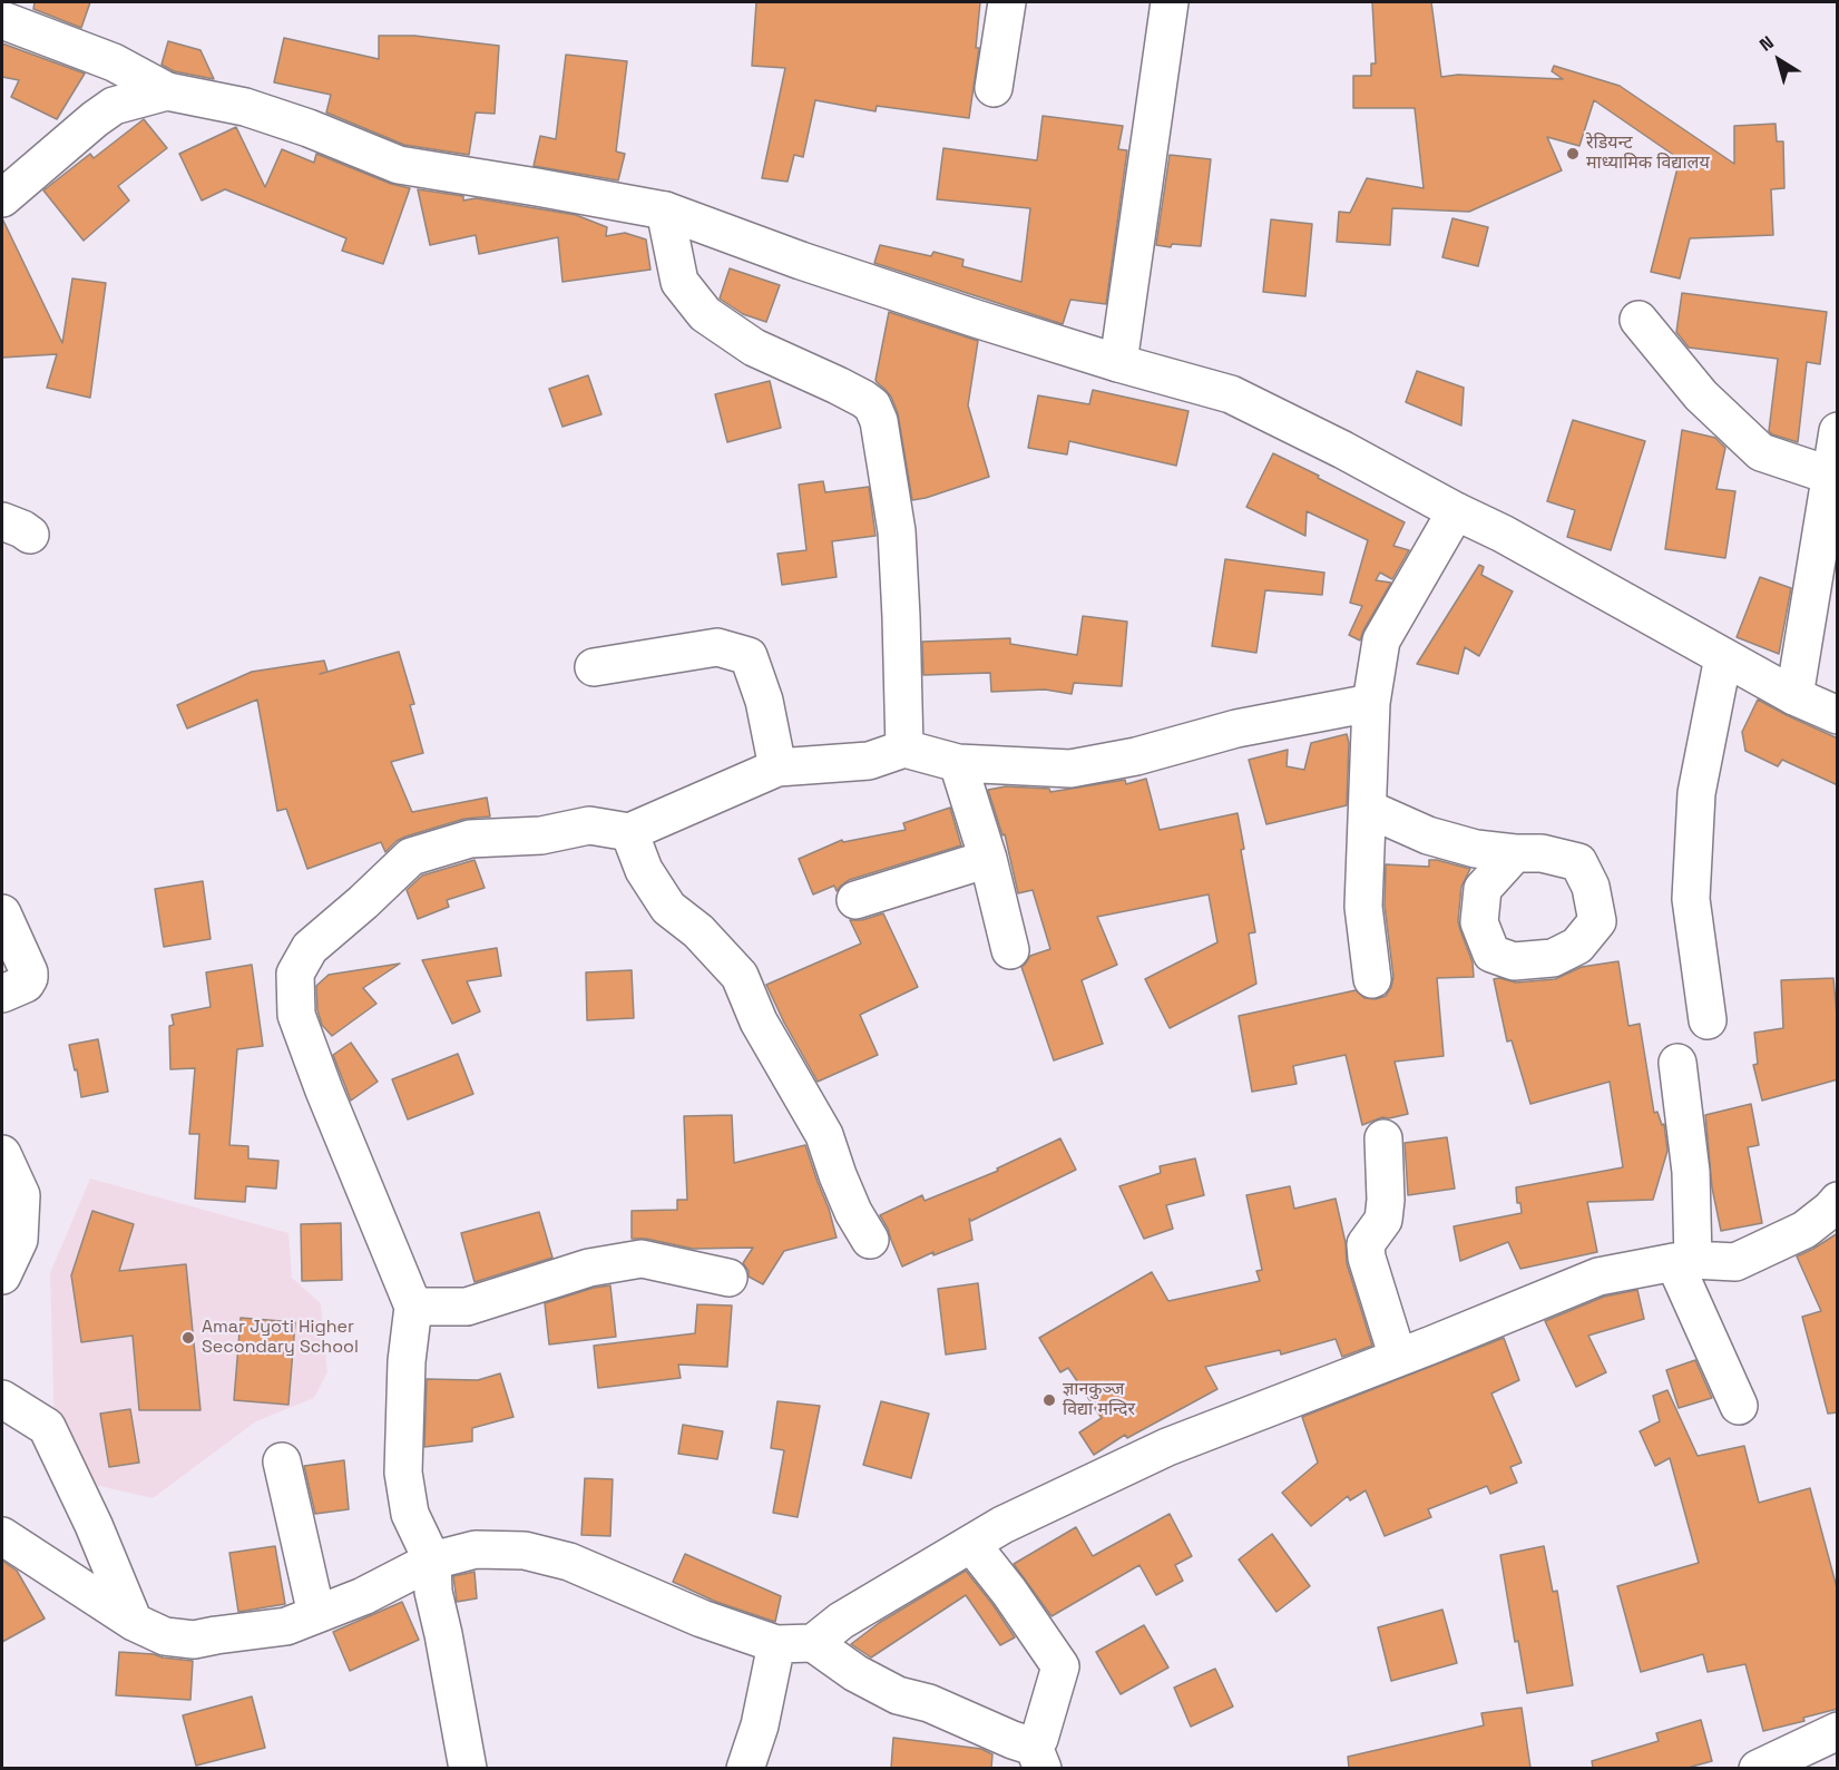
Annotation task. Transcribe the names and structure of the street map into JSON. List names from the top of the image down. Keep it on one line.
{"places":["रेडियन्ट माध्यामिक विद्यालय","Amar Jyoti Higher Secondary School","ज्ञानकुञ्‍ज विद्या मन्दिर"],"north":"top left"}
